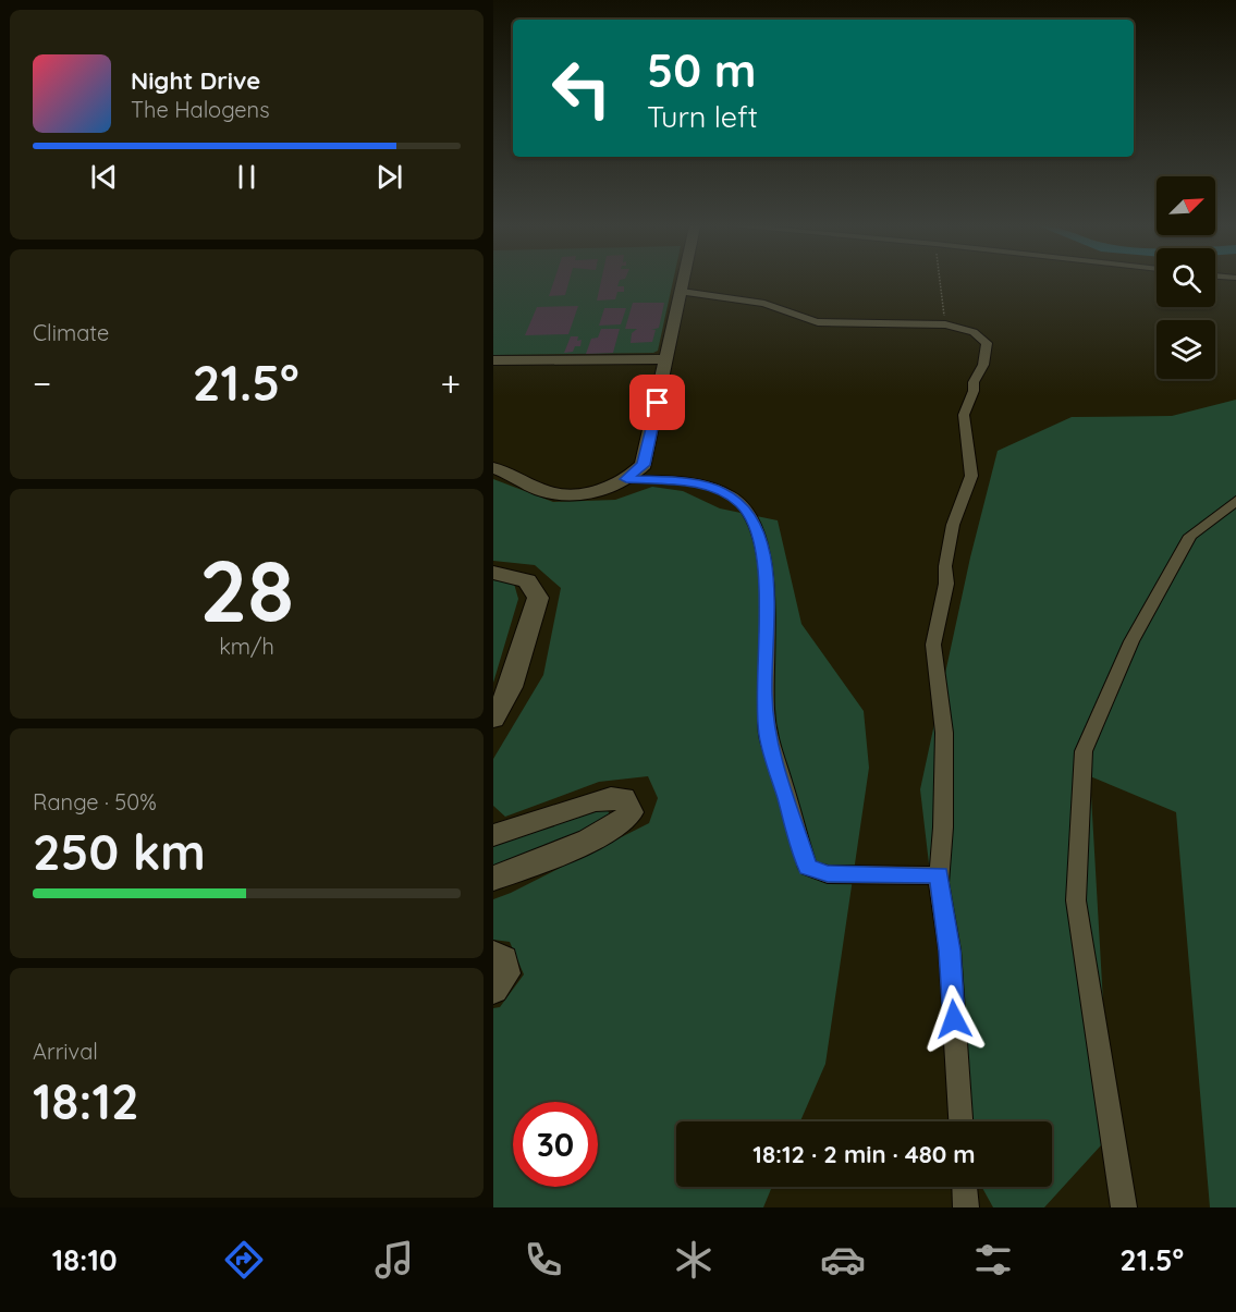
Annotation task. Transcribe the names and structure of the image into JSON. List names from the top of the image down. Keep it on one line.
{"north":"top right","page":{"turn":["50 m","Turn left"],"song":["Night Drive","The Halogens"],"tile":["Climate",["28","km/h"],["Range · 50%","250 km"],["Arrival","18:12"]],"heat":["−","21.5°","+"],"limit":"30","trip":"18:12 · 2 min · 480 m","tabs":["18:10","21.5°"]}}
